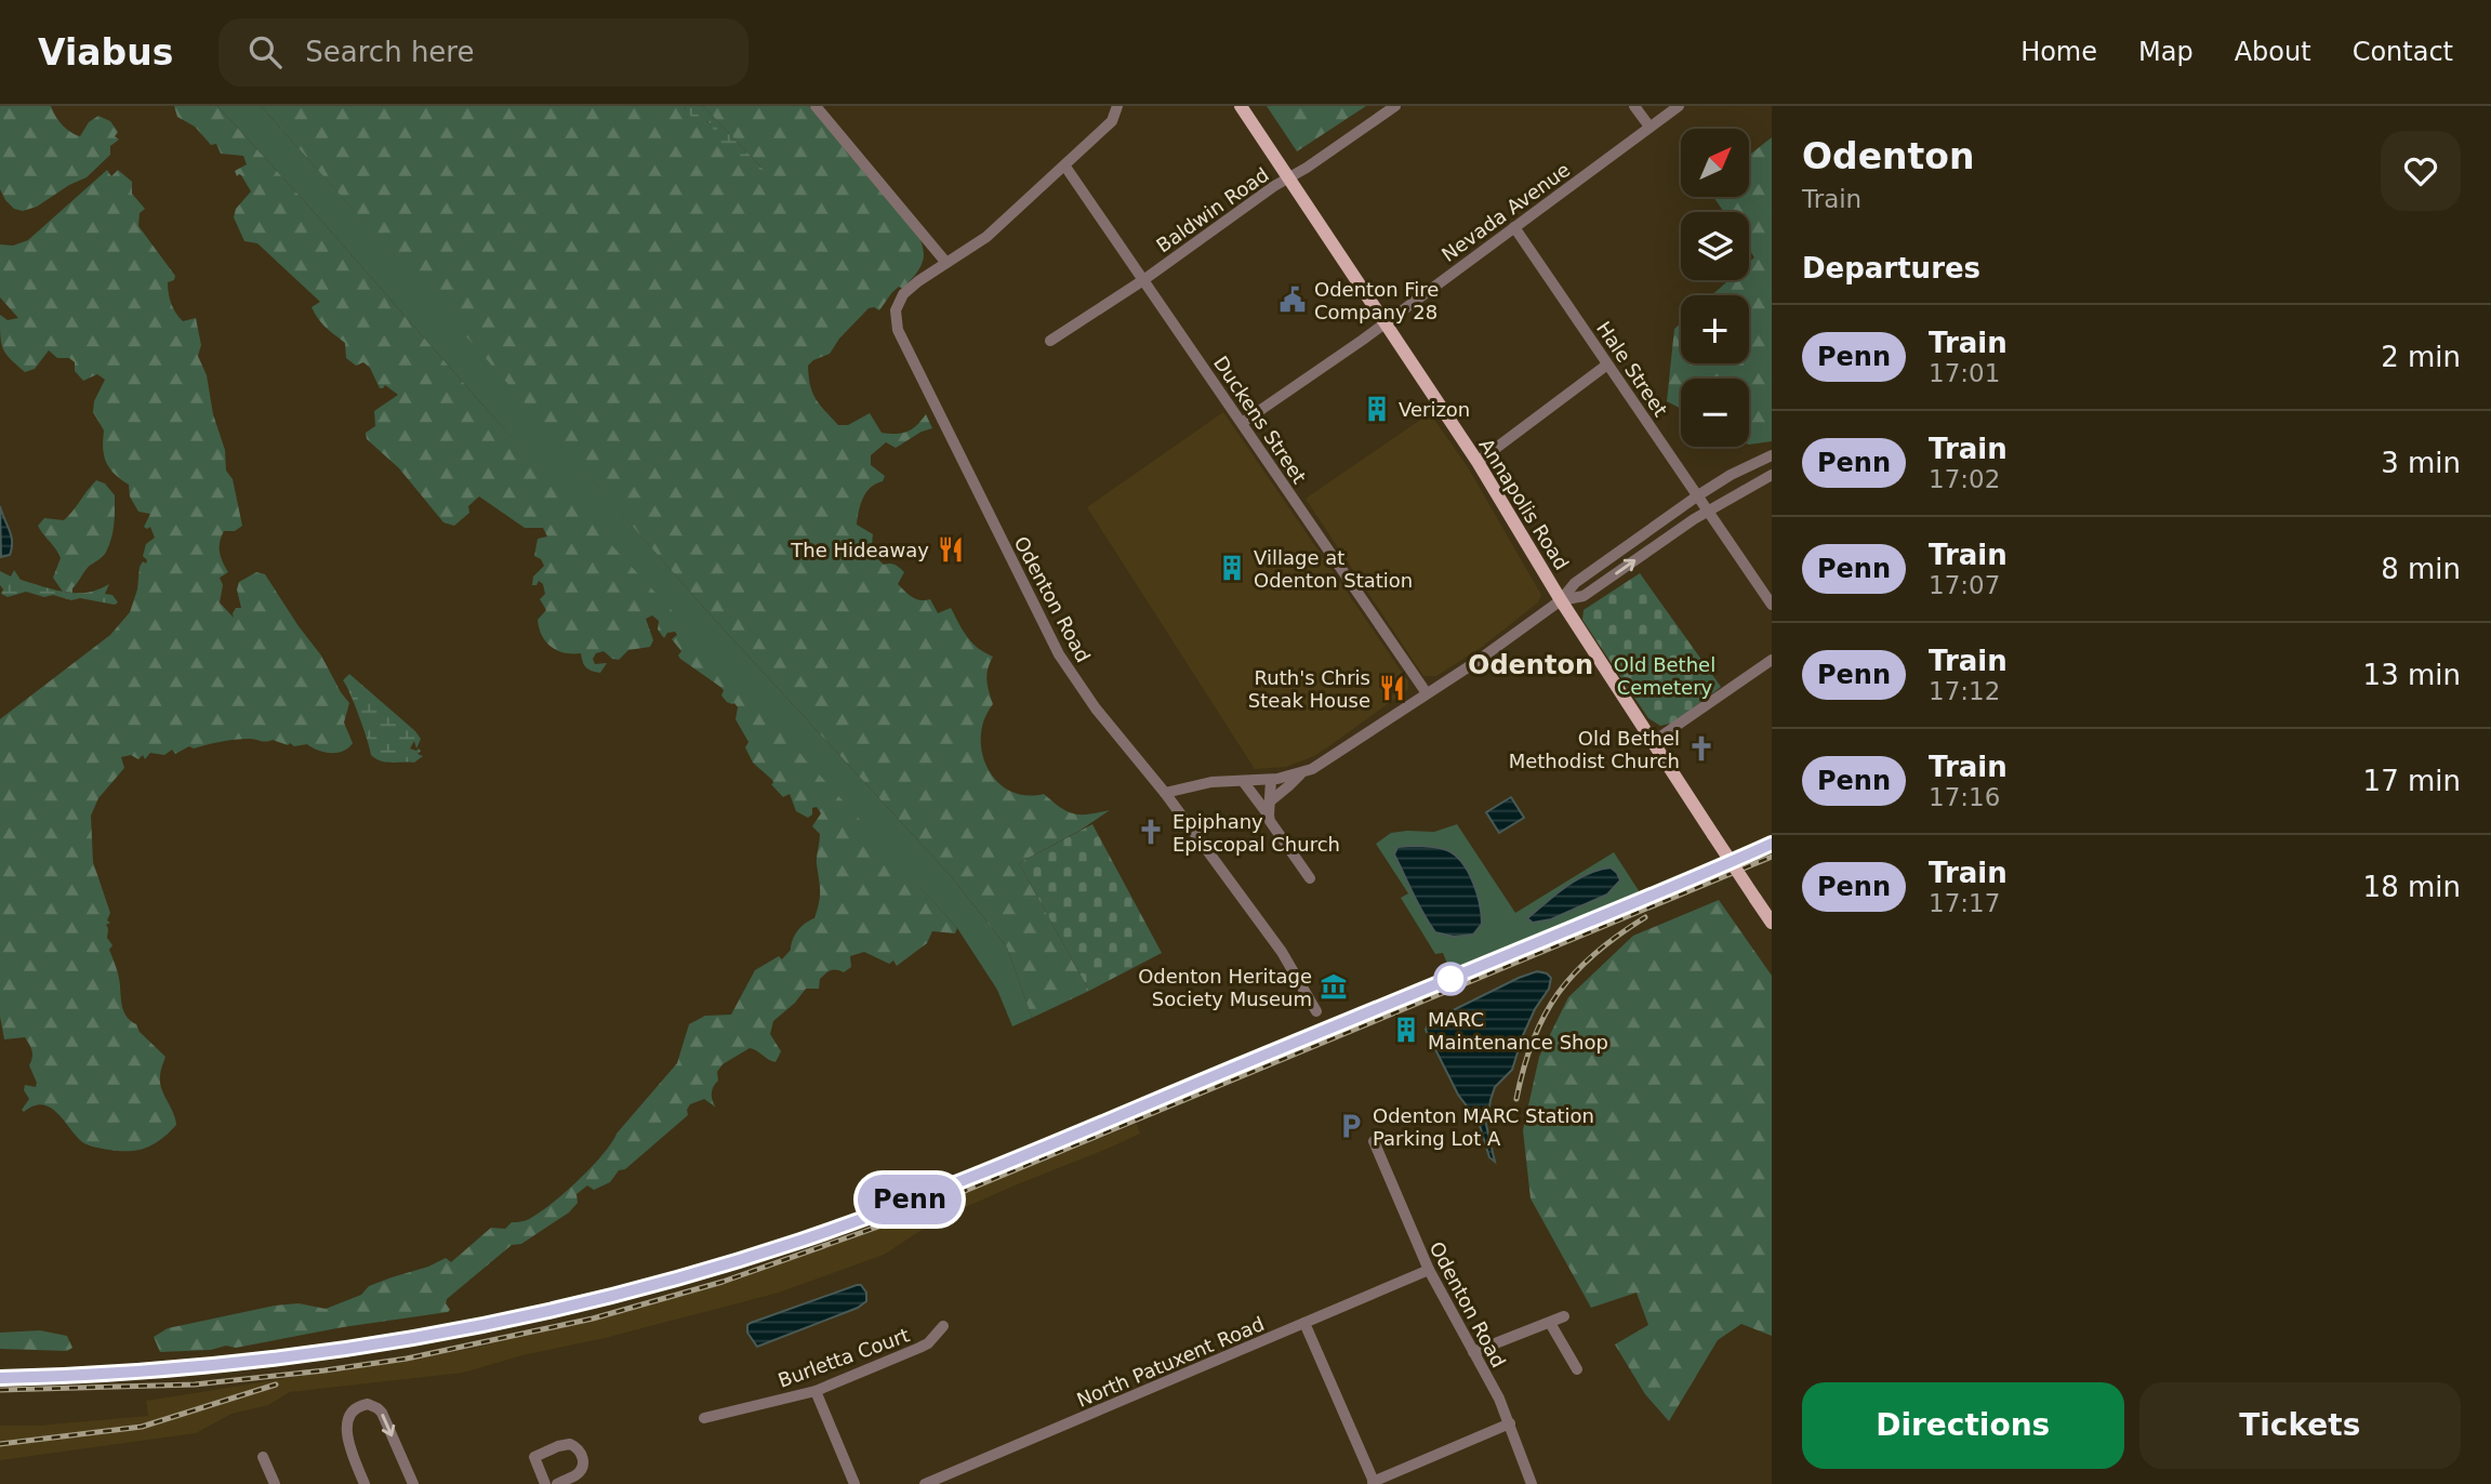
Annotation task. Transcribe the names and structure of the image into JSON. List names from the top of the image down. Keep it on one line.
{"streets":{"main road":["Annapolis Road"],"street":["Baldwin Road","Nevada Avenue","Hale Street","Duckens Street","Odenton Road","Burletta Court","North Patuxent Road"]},"crossings":[["Baldwin Road","Duckens Street"],["Baldwin Road","Annapolis Road"],["Nevada Avenue","Hale Street"],["Nevada Avenue","Duckens Street"],["Nevada Avenue","Annapolis Road"],["Duckens Street","Odenton Road"],["Odenton Road","North Patuxent Road"]],"districts":["Odenton"],"parks":["Old Bethel Cemetery"],"places":{"public building":["Odenton Fire Company 28"],"building":["Verizon","Village at Odenton Station","MARC Maintenance Shop"],"restaurant":["The Hideaway","Ruth's Chris Steak House"],"church":["Old Bethel Methodist Church","Epiphany Episcopal Church"],"museum":["Odenton Heritage Society Museum"],"parking":["Odenton MARC Station Parking Lot A"]},"north":"top right","page":{"header":"Viabus","search":"Search here","nav":["Home","Map","About","Contact"],"on_map":"Penn","heading":[["Odenton","Train"],"Departures"],"map_buttons":["+","−"],"list":[{"mark":"Penn","name":"Train","note":"17:01","value":"2 min"},{"mark":"Penn","name":"Train","note":"17:02","value":"3 min"},{"mark":"Penn","name":"Train","note":"17:07","value":"8 min"},{"mark":"Penn","name":"Train","note":"17:12","value":"13 min"},{"mark":"Penn","name":"Train","note":"17:16","value":"17 min"},{"mark":"Penn","name":"Train","note":"17:17","value":"18 min"}],"buttons":["Directions","Tickets"]}}
